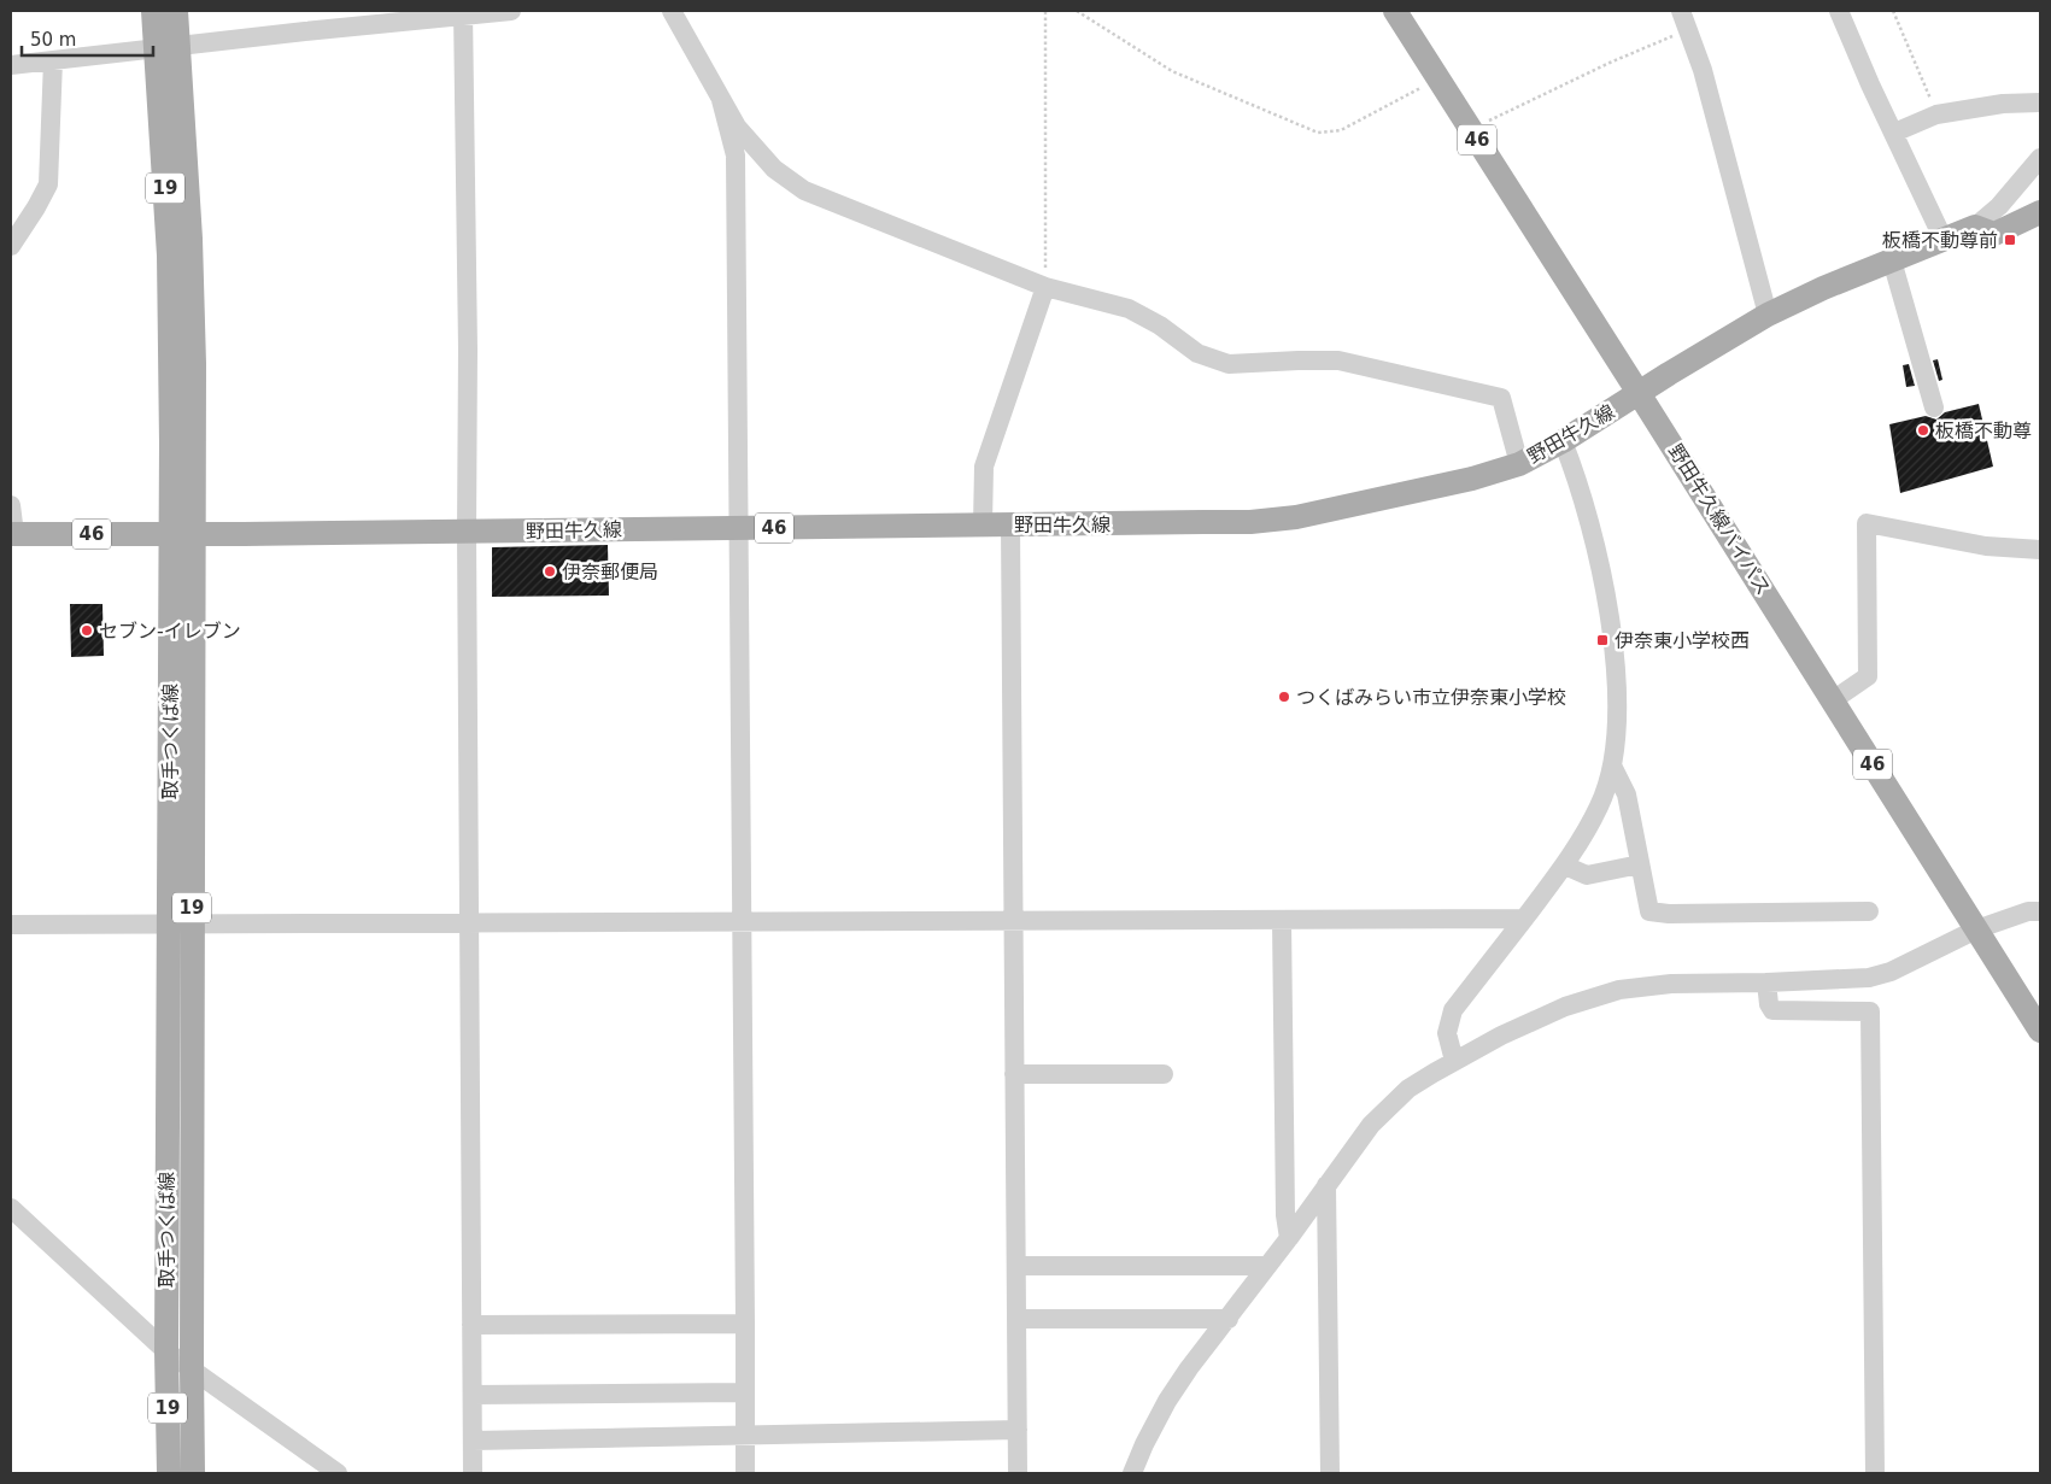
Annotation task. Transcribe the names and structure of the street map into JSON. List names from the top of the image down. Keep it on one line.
{"streets":{"main road":["46","19","野田牛久線","野田牛久線バイパス","取手つくば線"]},"crossings":[["野田牛久線","野田牛久線バイパス"],["野田牛久線","取手つくば線"]],"places":{"transit":["板橋不動尊前","伊奈東小学校西"],"other":["板橋不動尊","伊奈郵便局","セブン-イレブン","つくばみらい市立伊奈東小学校"]},"scale_bar":"50 m"}
